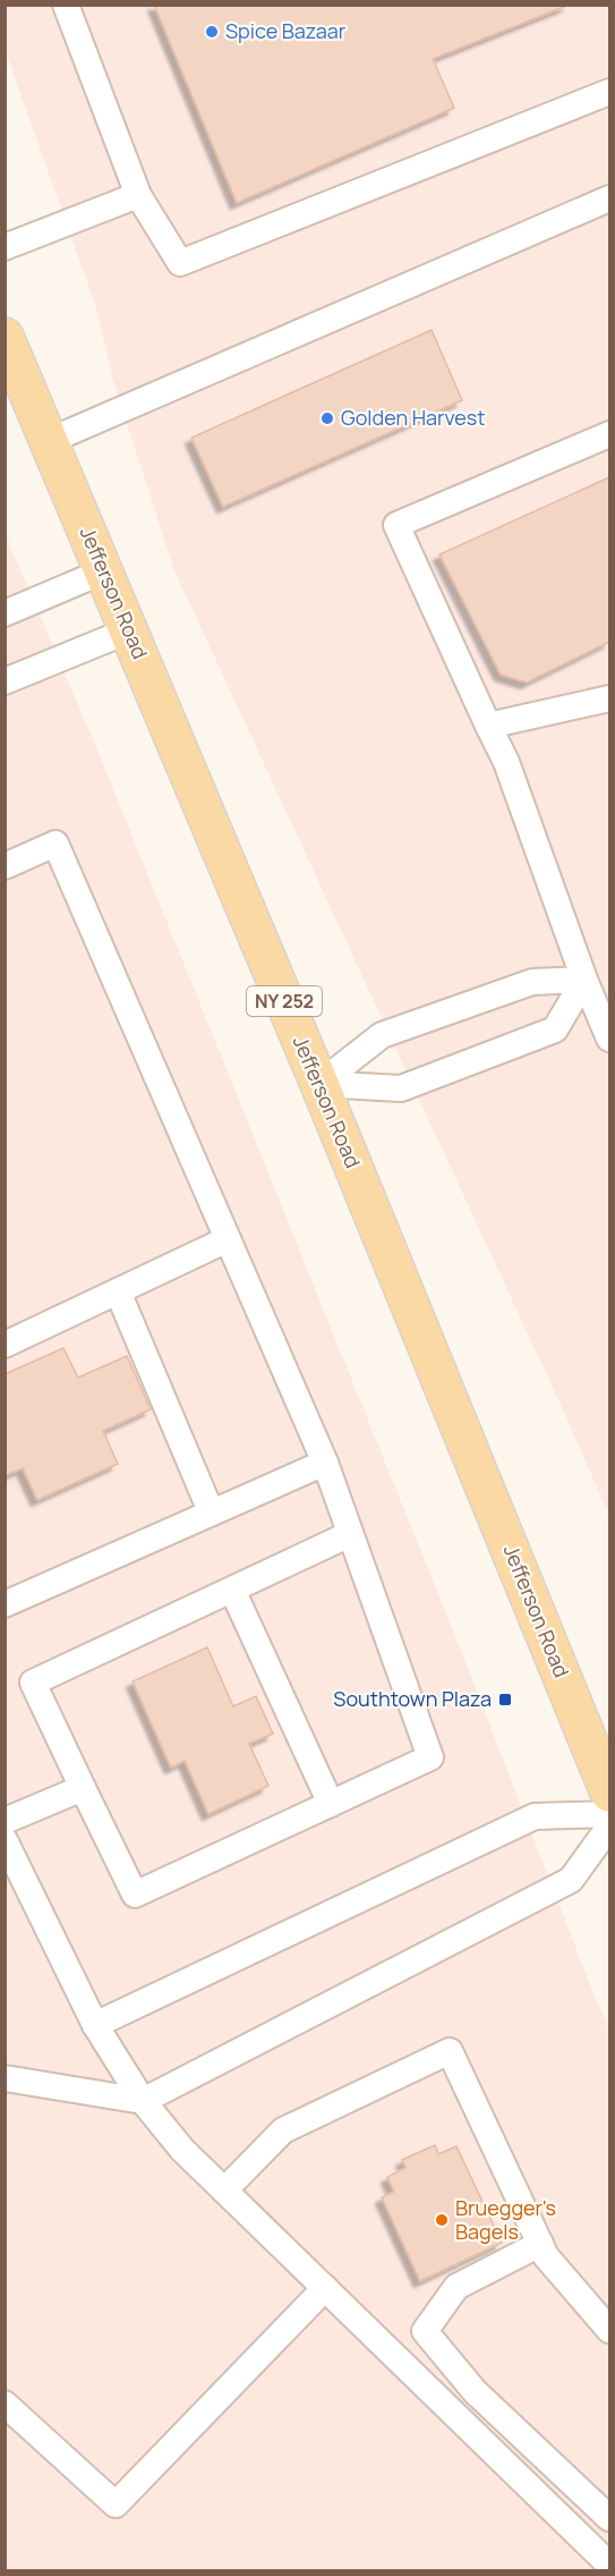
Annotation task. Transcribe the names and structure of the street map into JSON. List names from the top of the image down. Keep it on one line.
{"streets":{"main road":["Jefferson Road","NY 252"]},"places":{"other":["Spice Bazaar","Golden Harvest","Bruegger's Bagels"],"transit":["Southtown Plaza"]}}
